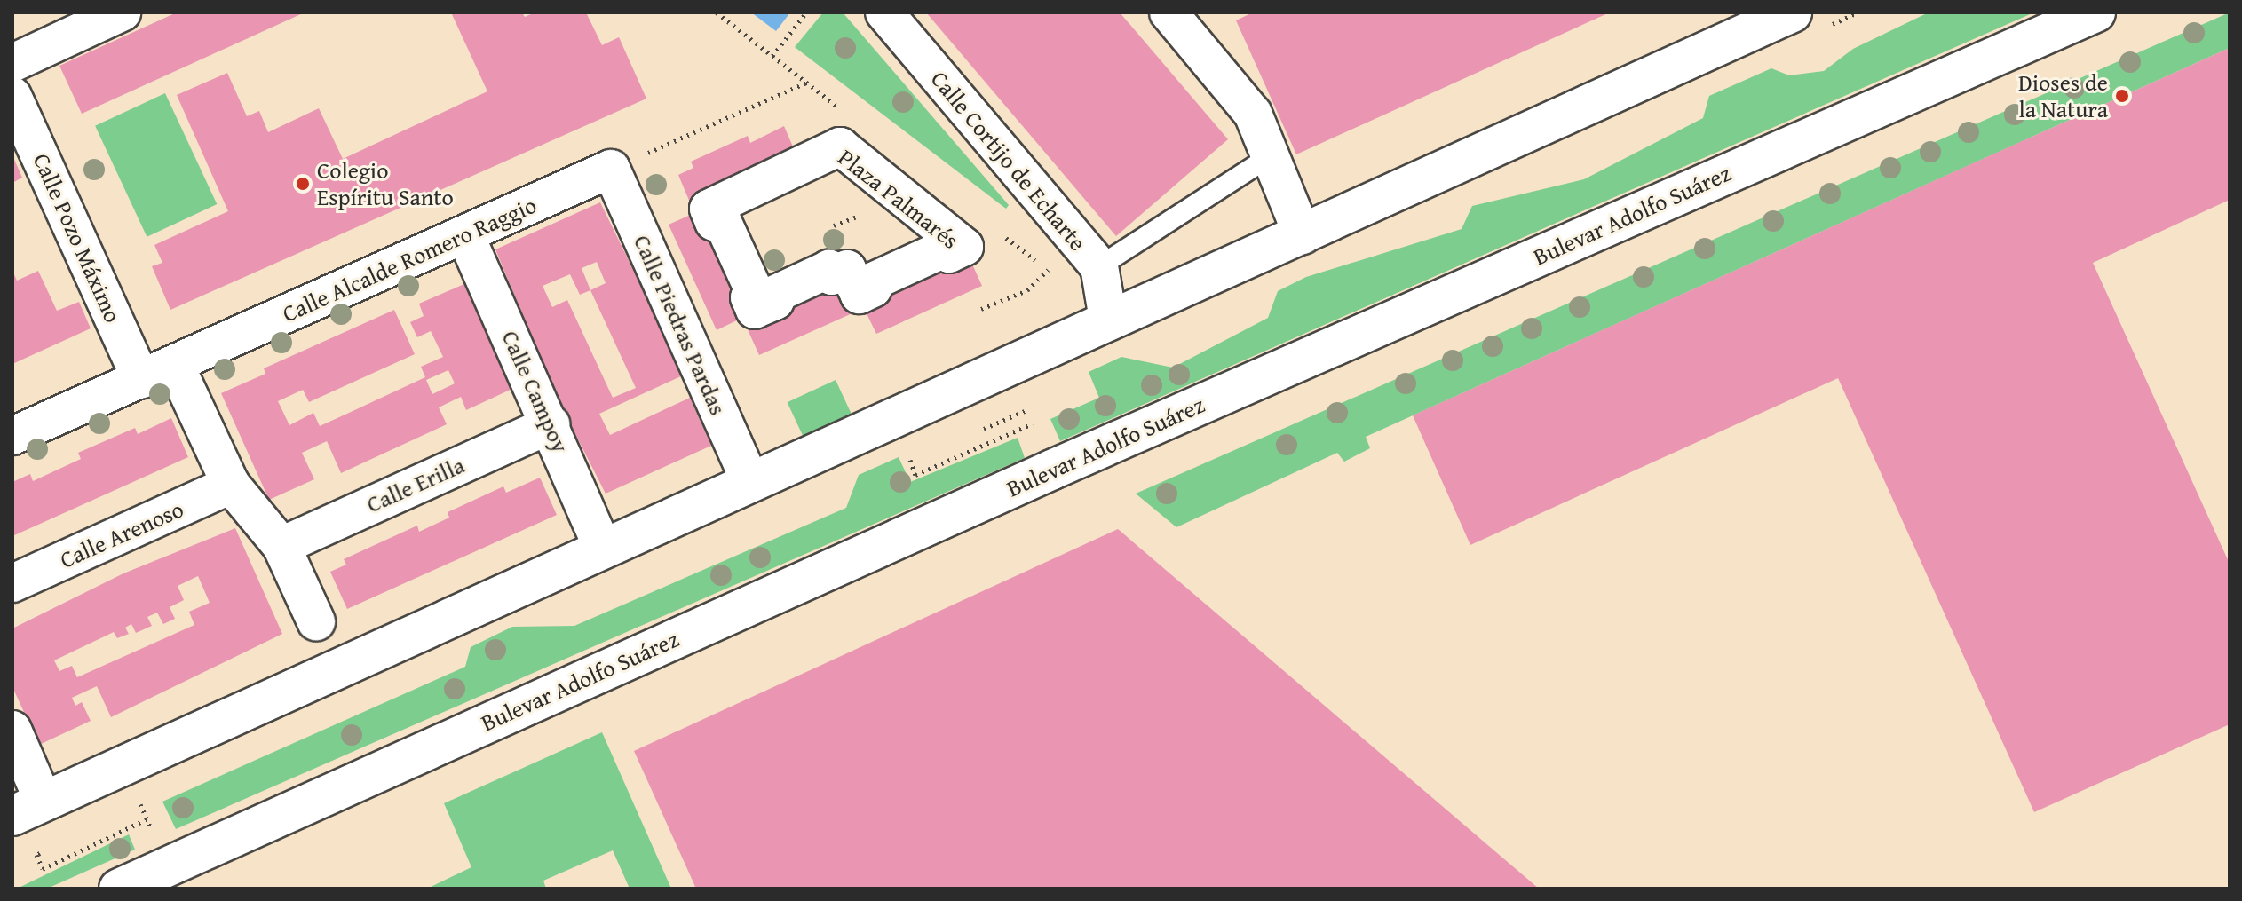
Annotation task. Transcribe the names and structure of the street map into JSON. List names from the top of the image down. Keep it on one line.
{"streets":{"street":["Calle Cortijo de Echarte","Plaza Palmarés","Bulevar Adolfo Suárez","Calle Pozo Máximo","Calle Alcalde Romero Raggio","Calle Piedras Pardas","Calle Campoy","Calle Erilla","Calle Arenoso"]},"crossings":[["Calle Pozo Máximo","Calle Alcalde Romero Raggio"],["Calle Alcalde Romero Raggio","Calle Piedras Pardas"],["Calle Alcalde Romero Raggio","Calle Campoy"],["Calle Campoy","Calle Erilla"]],"places":["Dioses de la Natura","Colegio Espíritu Santo"]}
